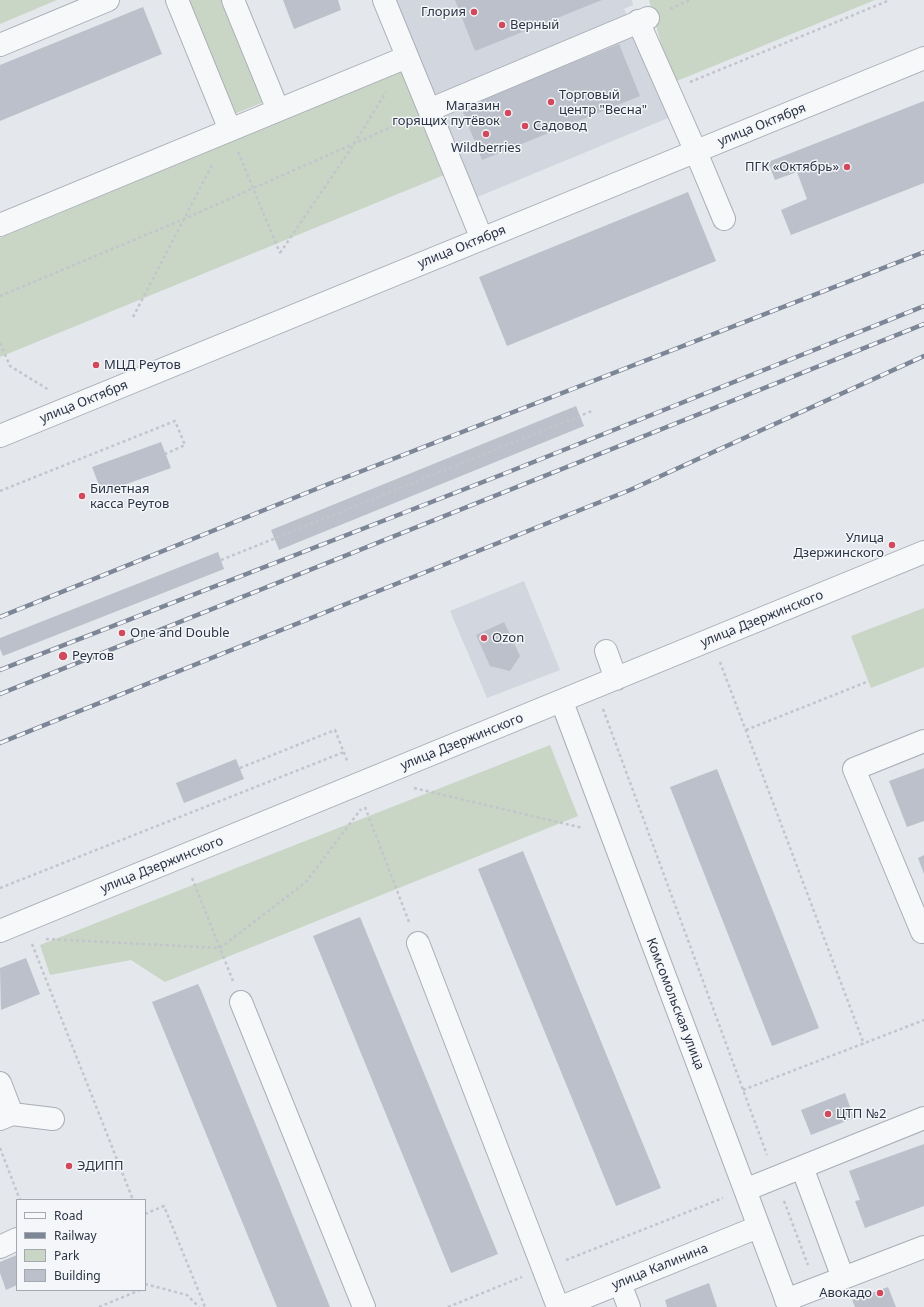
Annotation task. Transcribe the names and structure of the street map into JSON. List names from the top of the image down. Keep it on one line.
{"streets":{"street":["улица Октября","улица Дзержинского","Комсомольская улица","улица Калинина"]},"crossings":[["улица Дзержинского","Комсомольская улица"],["Комсомольская улица","улица Калинина"]],"places":["Глория","Верный","Торговый центр \"Весна\"","Магазин горящих путёвок","Садовод","Wildberries","ПГК «Октябрь»","МЦД Реутов","Билетная касса Реутов","Улица Дзержинского","One and Double","Ozon","Реутов","ЦТП №2","ЭДИПП","Авокадо"],"legend":["Road","Railway","Park","Building"]}
